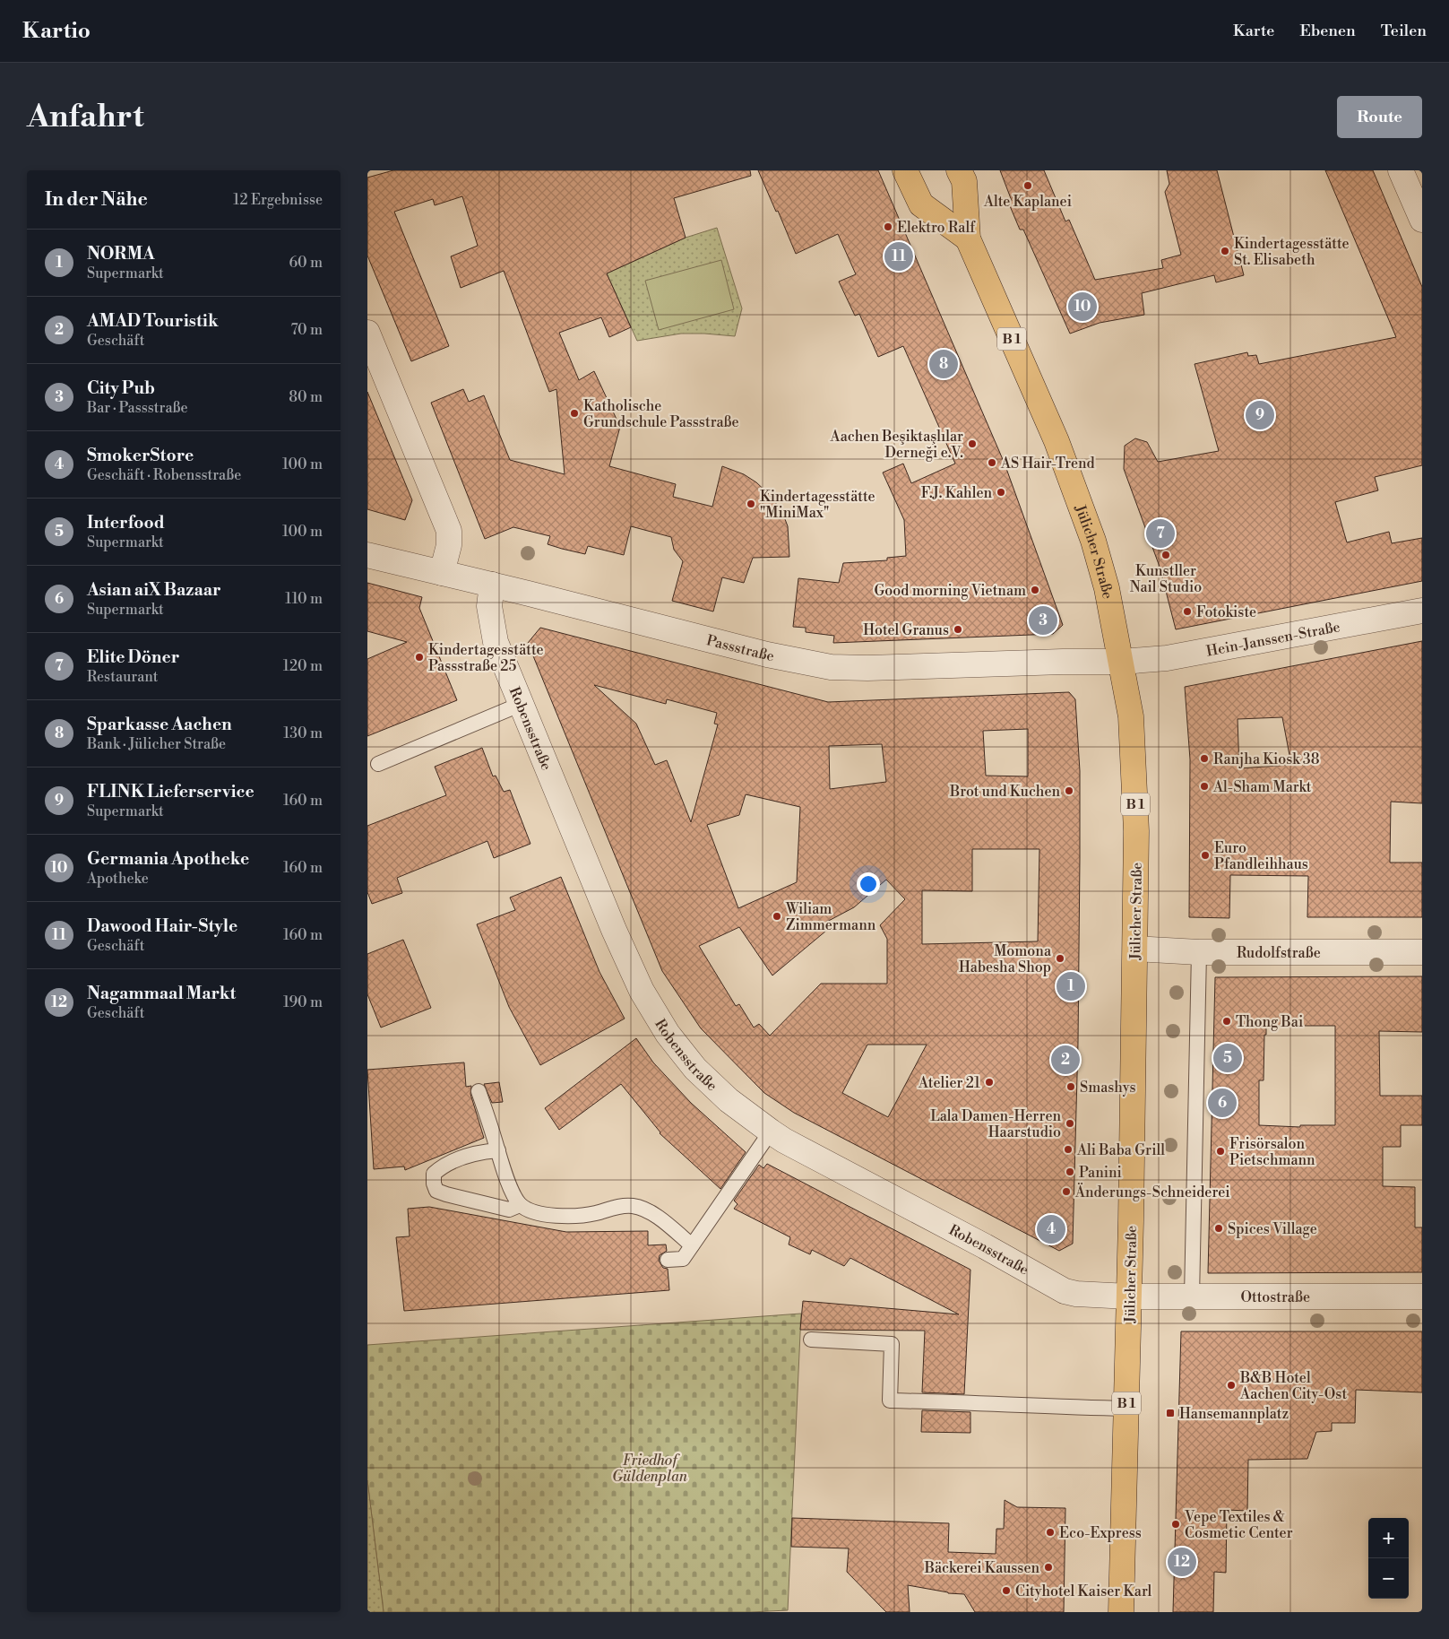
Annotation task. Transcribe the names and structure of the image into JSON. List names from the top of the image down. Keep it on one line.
{"streets":{"main road":["B 1","Jülicher Straße"],"street":["Hein-Janssen-Straße","Passstraße","Robensstraße","Rudolfstraße","Ottostraße"]},"crossings":[["Jülicher Straße","Hein-Janssen-Straße"],["Jülicher Straße","Passstraße"],["Jülicher Straße","Robensstraße"],["Jülicher Straße","Rudolfstraße"],["Jülicher Straße","Ottostraße"],["Hein-Janssen-Straße","Passstraße"],["Passstraße","Robensstraße"],["Robensstraße","Ottostraße"]],"parks":["Friedhof Güldenplan"],"places":{"other":["Alte Kaplanei","Elektro Ralf","Kindertagesstätte St. Elisabeth","Katholische Grundschule Passstraße","Aachen Beşiktaşlılar Derneği e.V.","AS Hair-Trend","F.J. Kahlen","Kindertagesstätte \"MiniMax\"","Kunstller Nail Studio","Good morning Vietnam","Fotokiste","Hotel Granus","Kindertagesstätte Passstraße 25","Ranjha Kiosk 38","Al-Sham Markt","Brot und Kuchen","Euro Pfandleihhaus","Wiliam Zimmermann","Momona Habesha Shop","Thong Bai","Atelier 21","Smashys","Lala Damen-Herren Haarstudio","Ali Baba Grill","Frisörsalon Pietschmann","Panini","Änderungs-Schneiderei","Spices Village","B&B Hotel Aachen City-Ost","Vepe Textiles & Cosmetic Center","Eco-Express","Bäckerei Kaussen","Cityhotel Kaiser Karl"],"transit":["Hansemannplatz"]},"page":{"header":"Kartio","nav":["Karte","Ebenen","Teilen"],"buttons":"Route","title":"Anfahrt","heading":["In der Nähe","12 Ergebnisse"],"list":[{"mark":"1","name":"NORMA","note":"Supermarkt","value":"60 m"},{"mark":"2","name":"AMAD Touristik","note":"Geschäft","value":"70 m"},{"mark":"3","name":"City Pub","note":"Bar · Passstraße","value":"80 m"},{"mark":"4","name":"SmokerStore","note":"Geschäft · Robensstraße","value":"100 m"},{"mark":"5","name":"Interfood","note":"Supermarkt","value":"100 m"},{"mark":"6","name":"Asian aiX Bazaar","note":"Supermarkt","value":"110 m"},{"mark":"7","name":"Elite Döner","note":"Restaurant","value":"120 m"},{"mark":"8","name":"Sparkasse Aachen","note":"Bank · Jülicher Straße","value":"130 m"},{"mark":"9","name":"FLINK Lieferservice","note":"Supermarkt","value":"160 m"},{"mark":"10","name":"Germania Apotheke","note":"Apotheke","value":"160 m"},{"mark":"11","name":"Dawood Hair-Style","note":"Geschäft","value":"160 m"},{"mark":"12","name":"Nagammaal Markt","note":"Geschäft","value":"190 m"}],"pins":["11","10","8","9","7","3","1","5","2","6","4","12"],"map_buttons":["+","−"]}}
